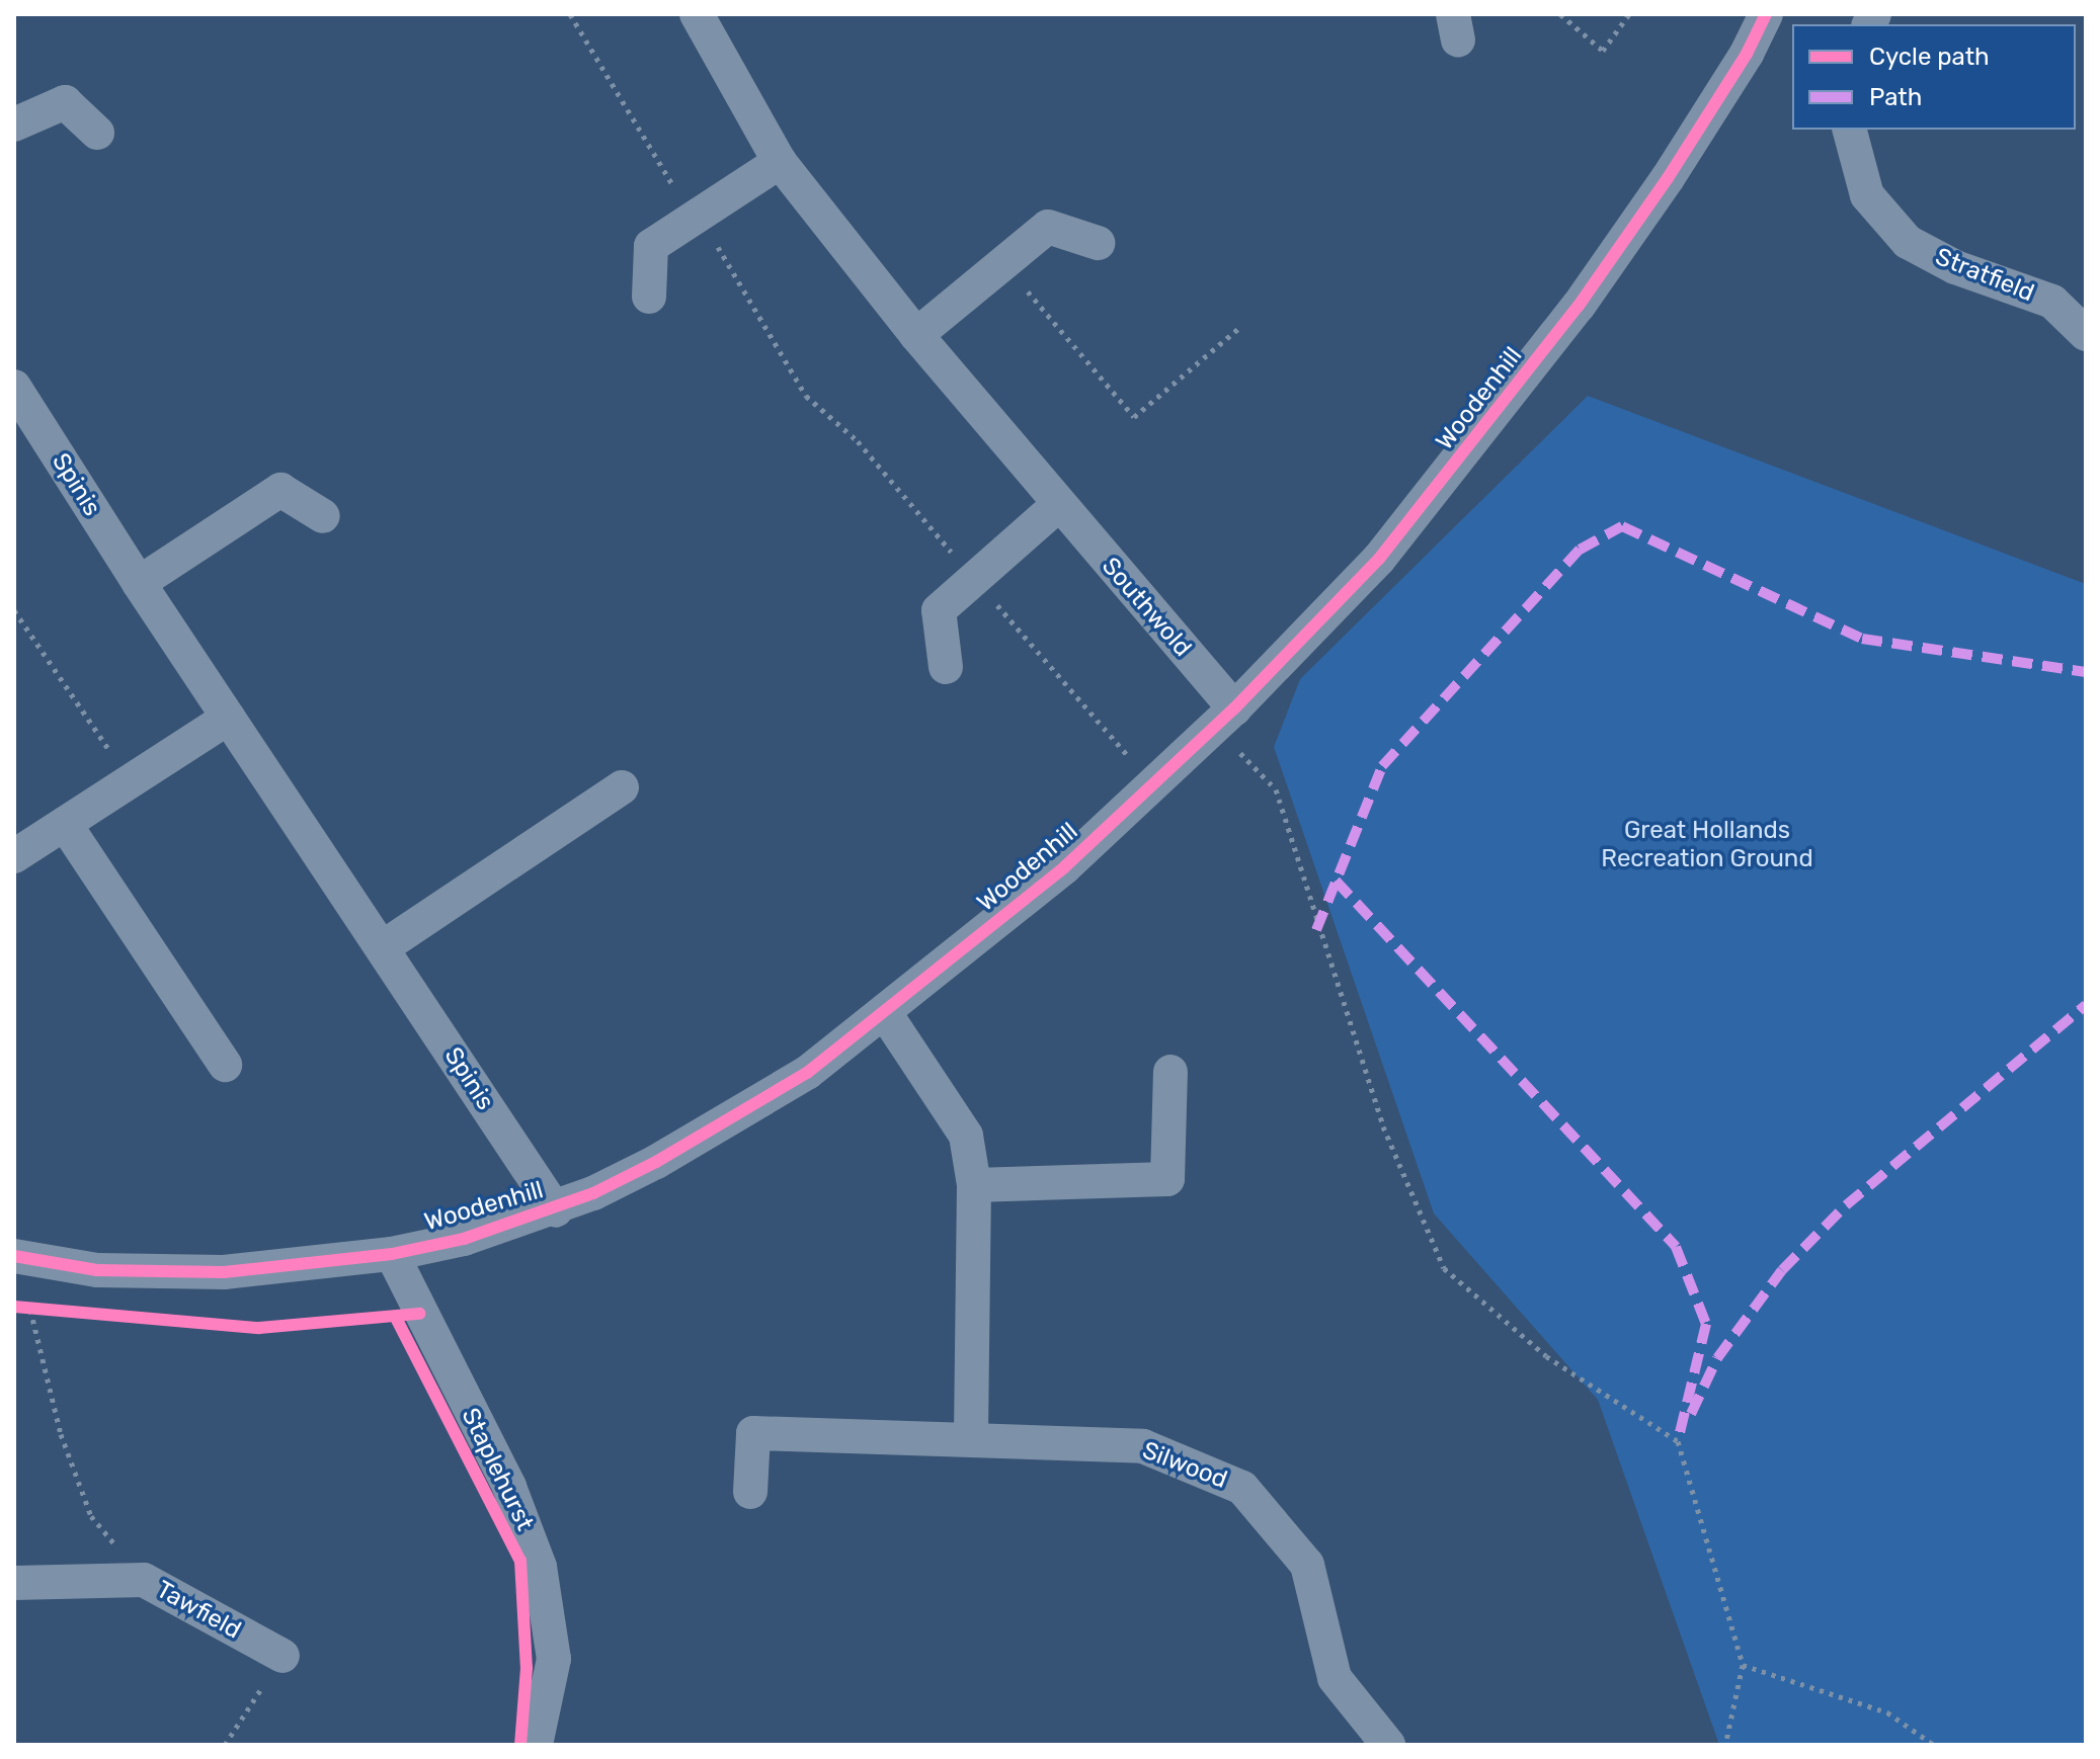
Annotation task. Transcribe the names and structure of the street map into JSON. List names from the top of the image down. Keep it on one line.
{"streets":{"street":["Stratfield","Woodenhill","Spinis","Southwold","Silwood","Staplehurst","Tawfield"]},"crossings":[["Woodenhill","Spinis"],["Woodenhill","Southwold"],["Woodenhill","Staplehurst"]],"parks":["Great Hollands Recreation Ground"],"legend":["Cycle path","Path"]}
